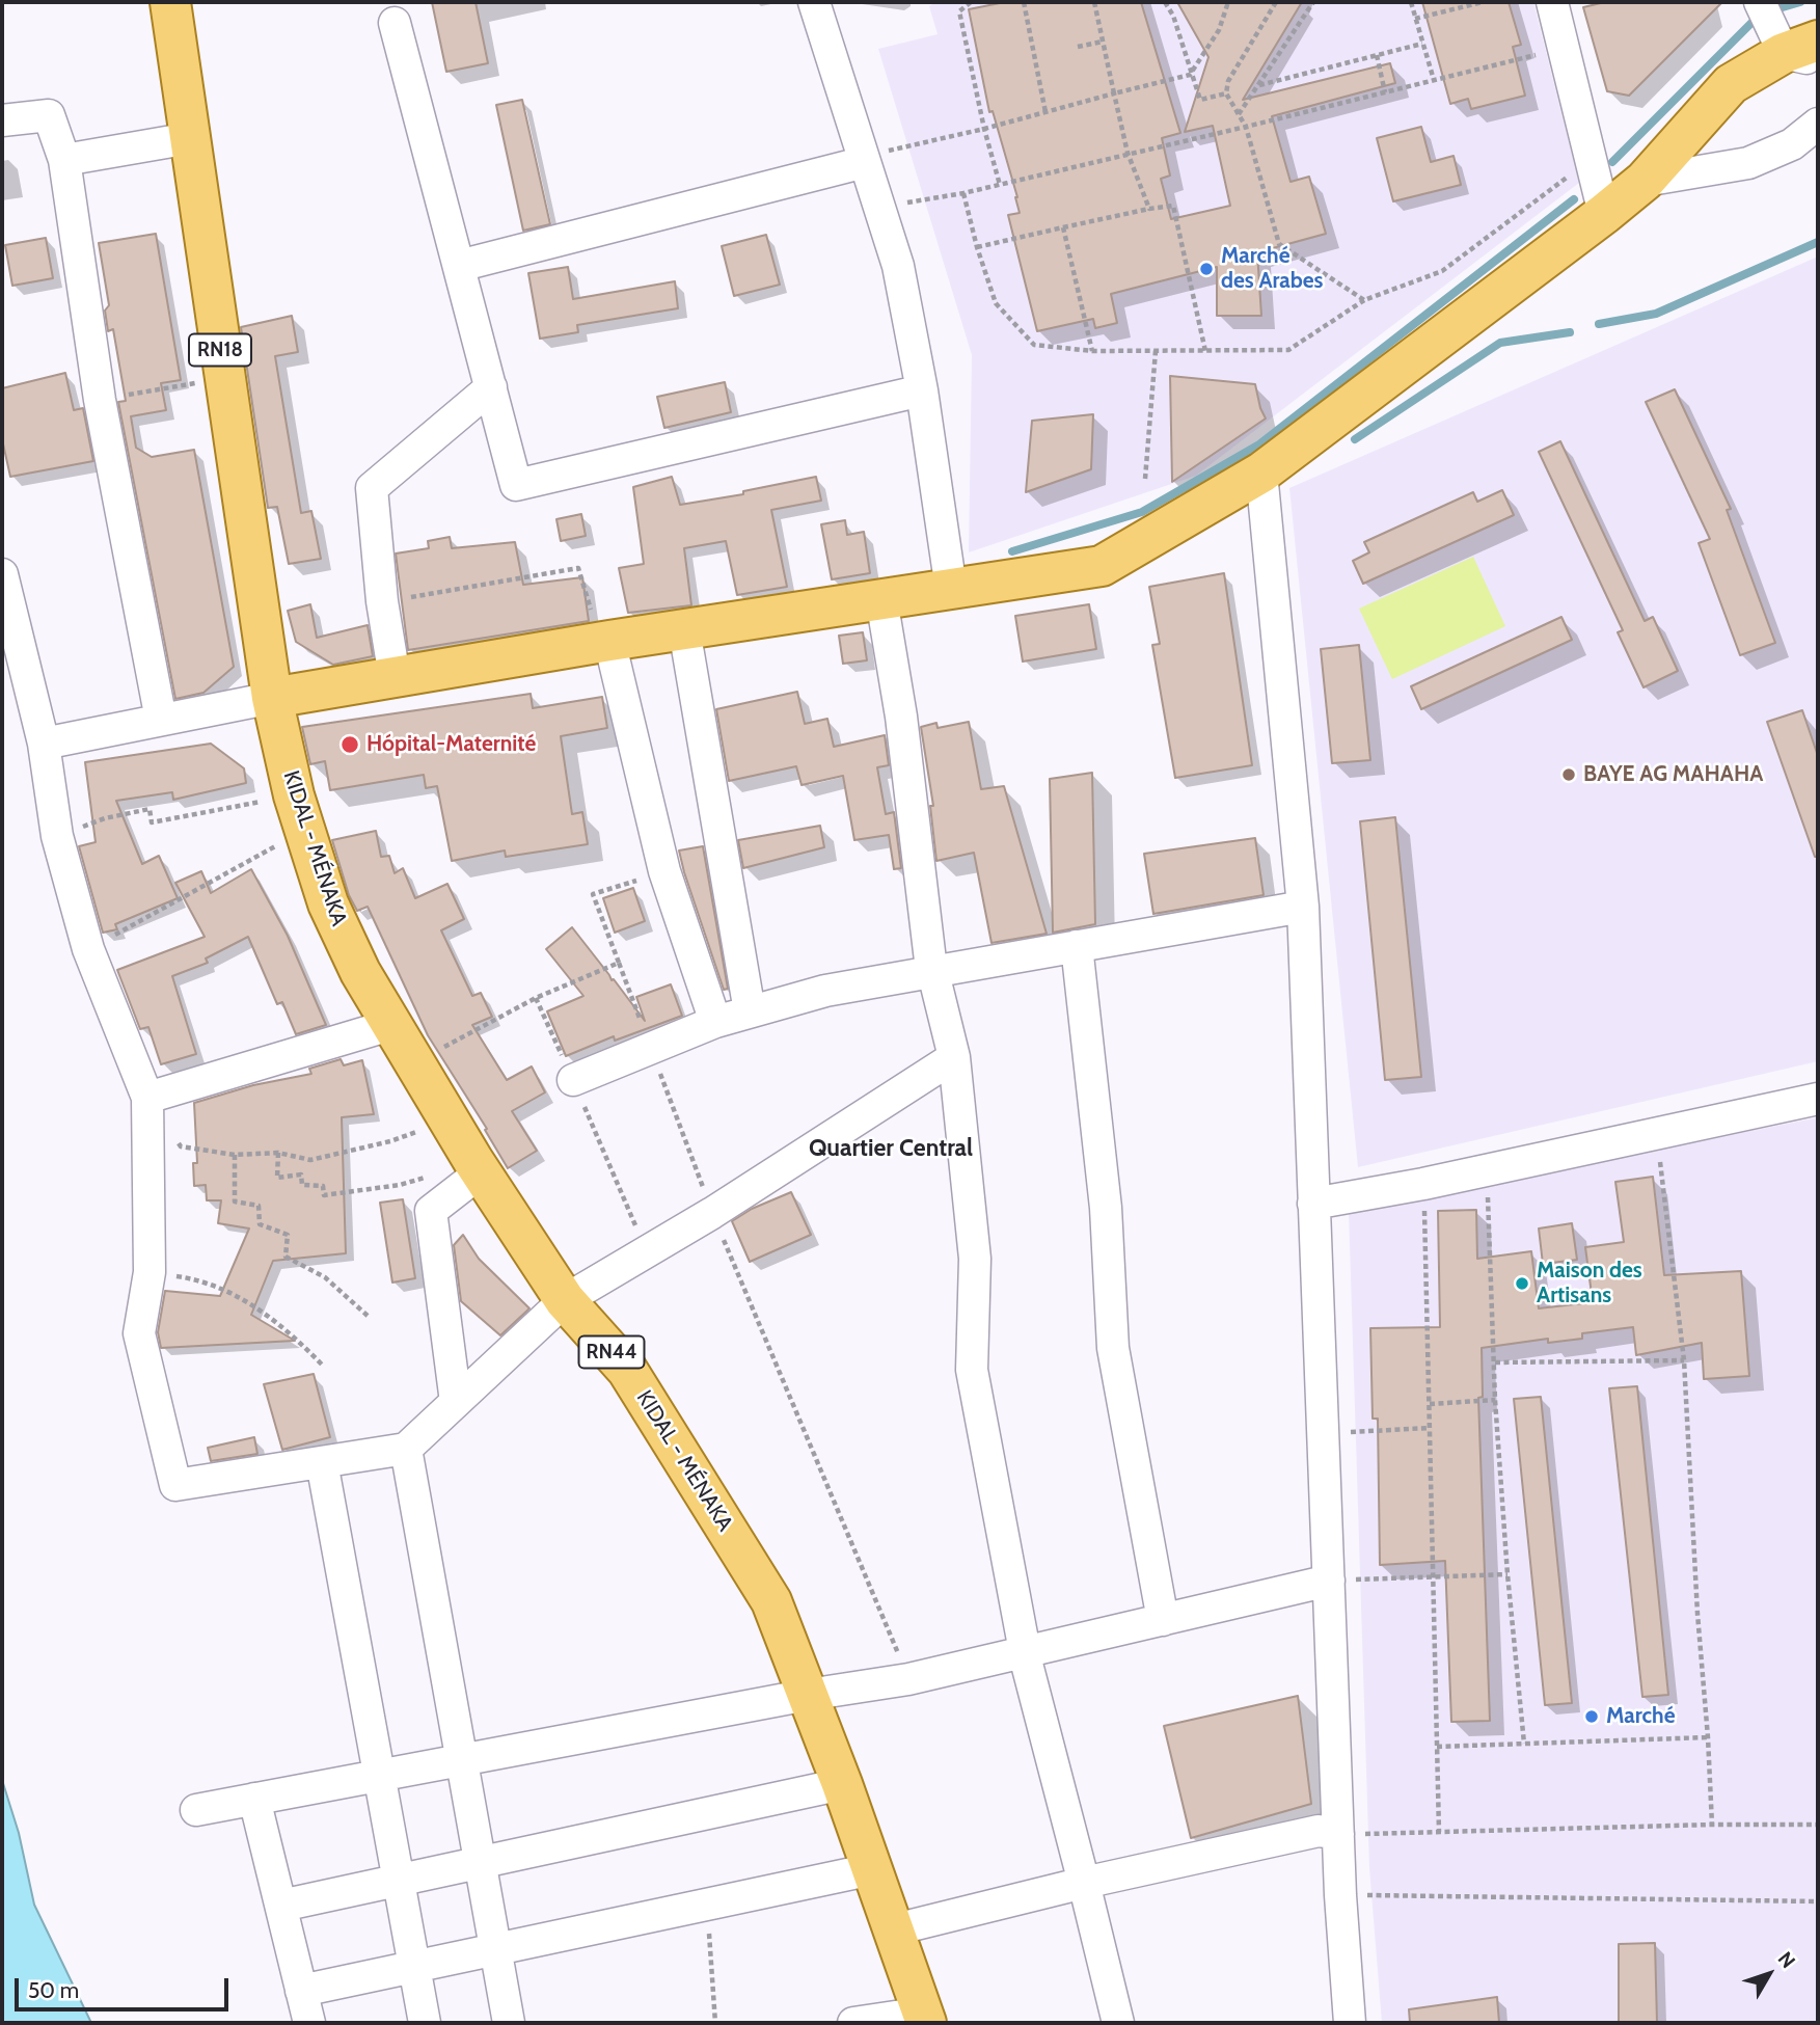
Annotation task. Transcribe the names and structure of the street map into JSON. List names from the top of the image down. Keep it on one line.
{"streets":{"main road":["RN18","KIDAL - MÉNAKA","RN44"]},"crossings":[["RN18","KIDAL - MÉNAKA"]],"districts":["Quartier Central"],"places":["Marché des Arabes","Hópital-Maternité","BAYE AG MAHAHA","Maison des Artisans","Marché"],"scale_bar":"50 m","north":"top right"}
